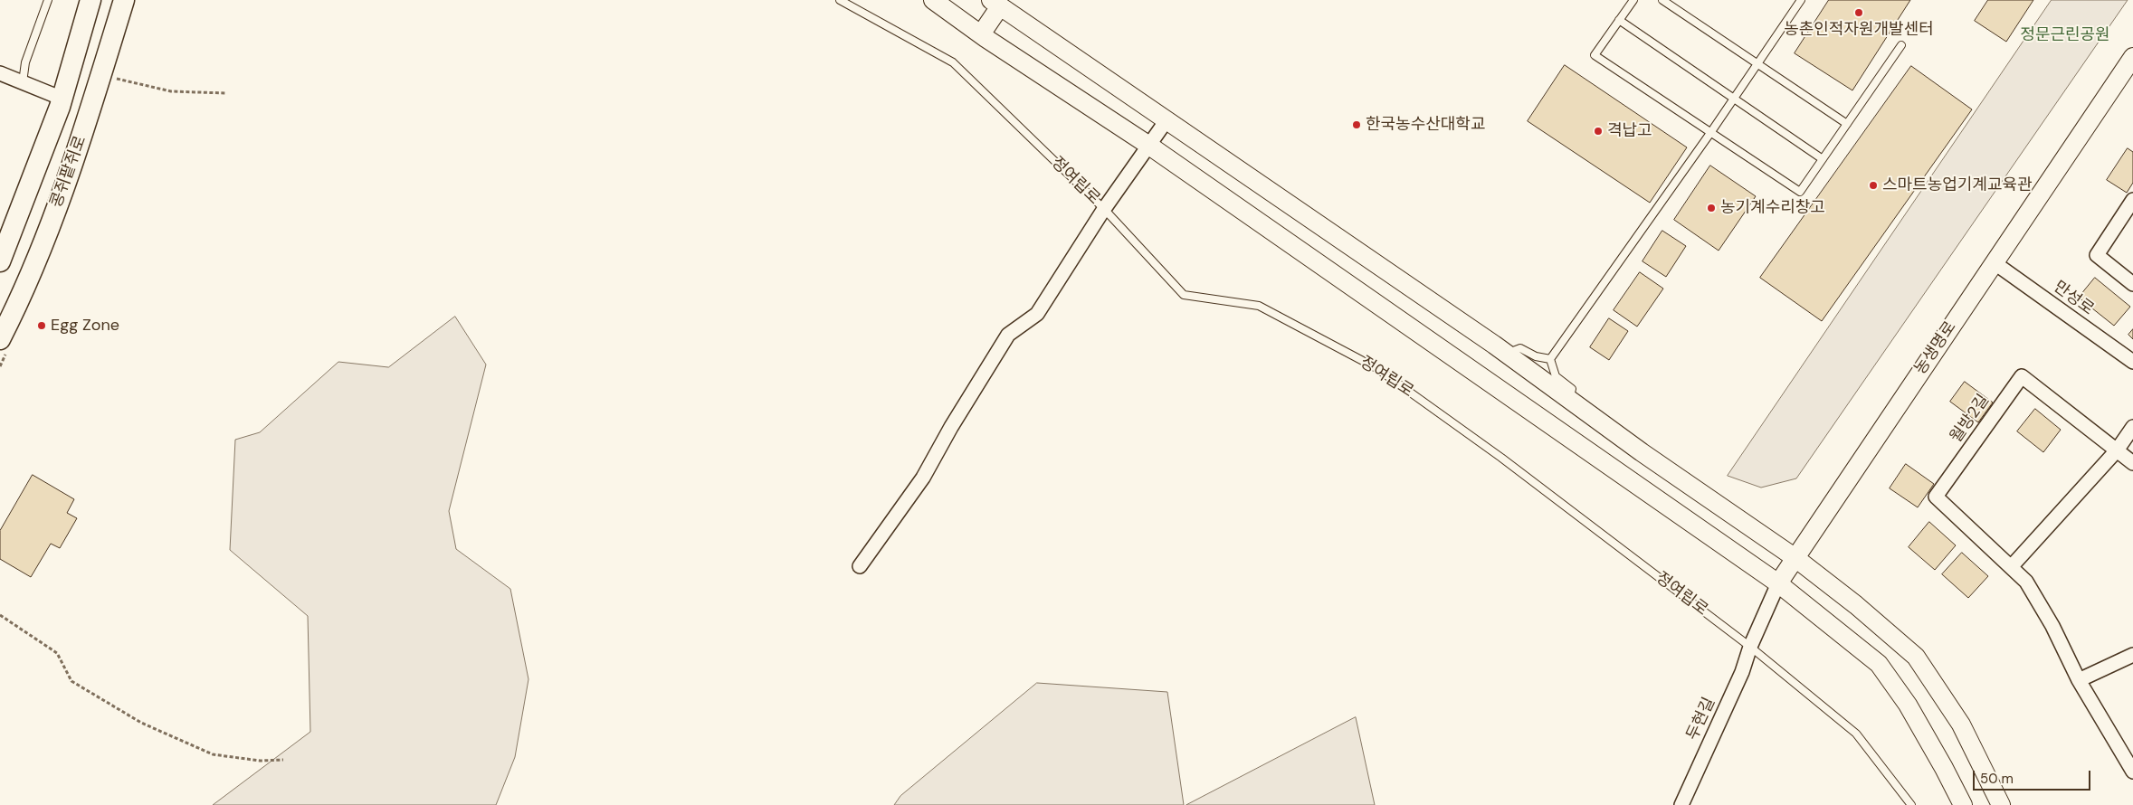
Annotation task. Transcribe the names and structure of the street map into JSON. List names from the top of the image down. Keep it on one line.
{"streets":{"main road":["콩쥐팥쥐로"],"street":["만성로","농생명로","월방2길","두현길"],"lane":["정여립로"]},"crossings":[["정여립로","농생명로"],["정여립로","두현길"],["만성로","농생명로"],["농생명로","두현길"]],"parks":["정문근린공원"],"places":["농촌인적자원개발센터","한국농수산대학교","격납고","스마트농업기계교육관","농기계수리창고","Egg Zone"],"scale_bar":"50 m"}
